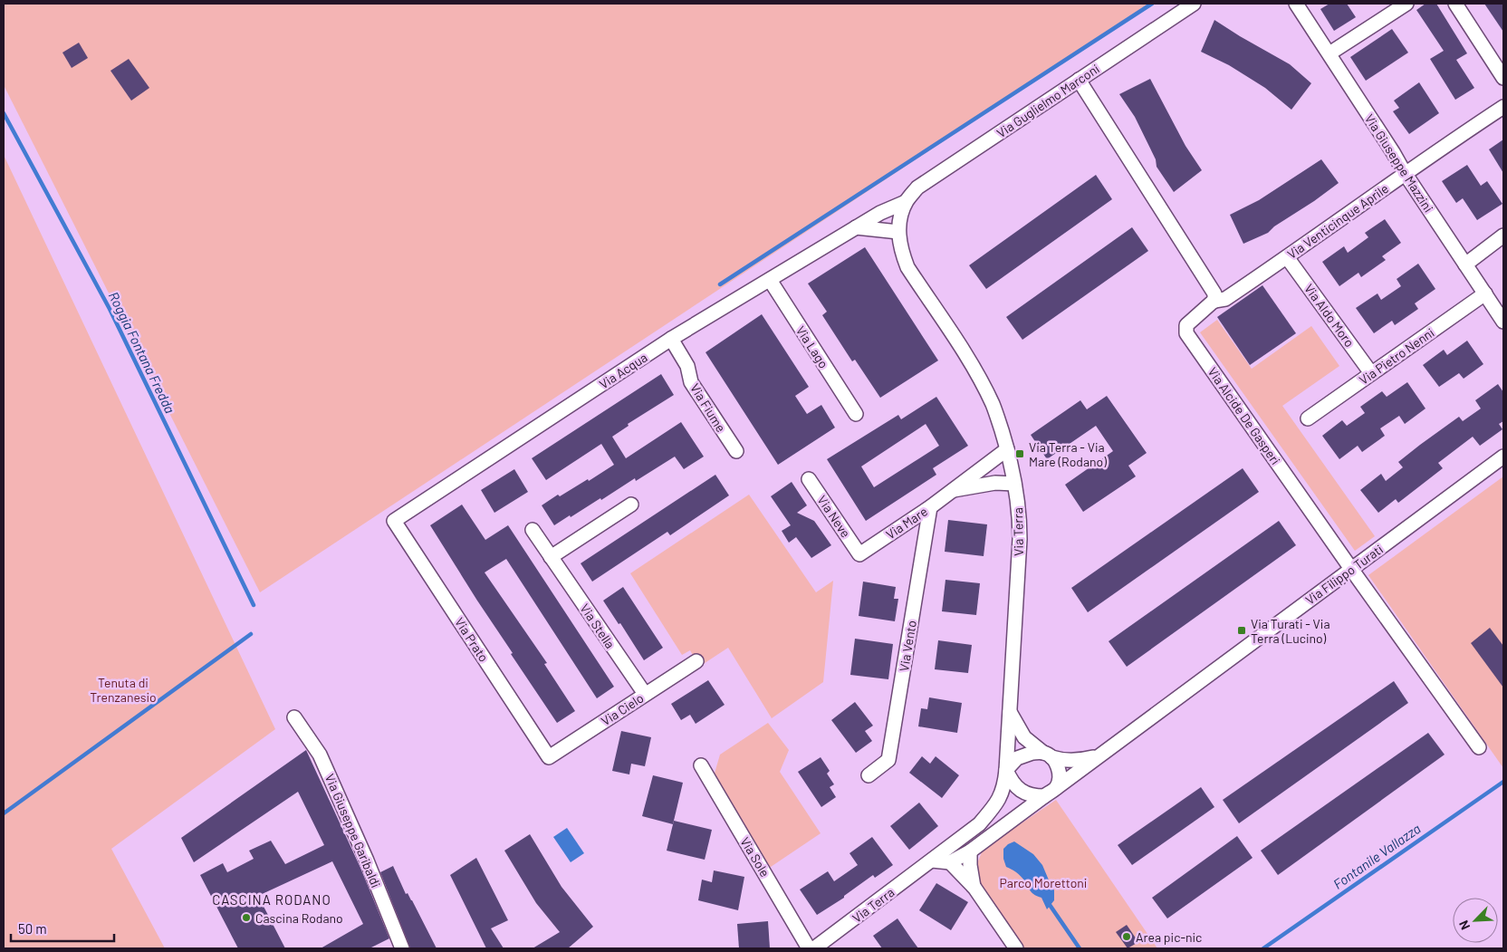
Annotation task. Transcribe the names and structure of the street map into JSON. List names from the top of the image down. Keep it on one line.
{"streets":{"street":["Via Guglielmo Marconi","Via Giuseppe Mazzini","Via Venticinque Aprile","Via Aldo Moro","Via Lago","Via Pietro Nenni","Via Acqua","Via Fiume","Via Alcide De Gasperi","Via Neve","Via Mare","Via Terra","Via Filippo Turati","Via Stella","Via Prato","Via Vento","Via Cielo","Via Giuseppe Garibaldi","Via Sole"]},"crossings":[["Via Guglielmo Marconi","Via Acqua"],["Via Guglielmo Marconi","Via Terra"],["Via Giuseppe Mazzini","Via Venticinque Aprile"],["Via Giuseppe Mazzini","Via Pietro Nenni"],["Via Venticinque Aprile","Via Aldo Moro"],["Via Venticinque Aprile","Via Alcide De Gasperi"],["Via Aldo Moro","Via Pietro Nenni"],["Via Lago","Via Acqua"],["Via Acqua","Via Fiume"],["Via Acqua","Via Terra"],["Via Acqua","Via Prato"],["Via Alcide De Gasperi","Via Filippo Turati"],["Via Neve","Via Mare"],["Via Mare","Via Terra"],["Via Mare","Via Vento"],["Via Terra","Via Filippo Turati"],["Via Stella","Via Cielo"],["Via Prato","Via Cielo"]],"districts":["CASCINA RODANO"],"water":["Roggia Fontana Fredda","Fontanile Vallazza"],"parks":["Tenuta di Trenzanesio","Parco Morettoni"],"places":{"transit":["Via Terra - Via Mare (Rodano)","Via Turati - Via Terra (Lucino)"],"other":["Cascina Rodano","Area pic-nic"]},"scale_bar":"50 m","north":"bottom left"}
